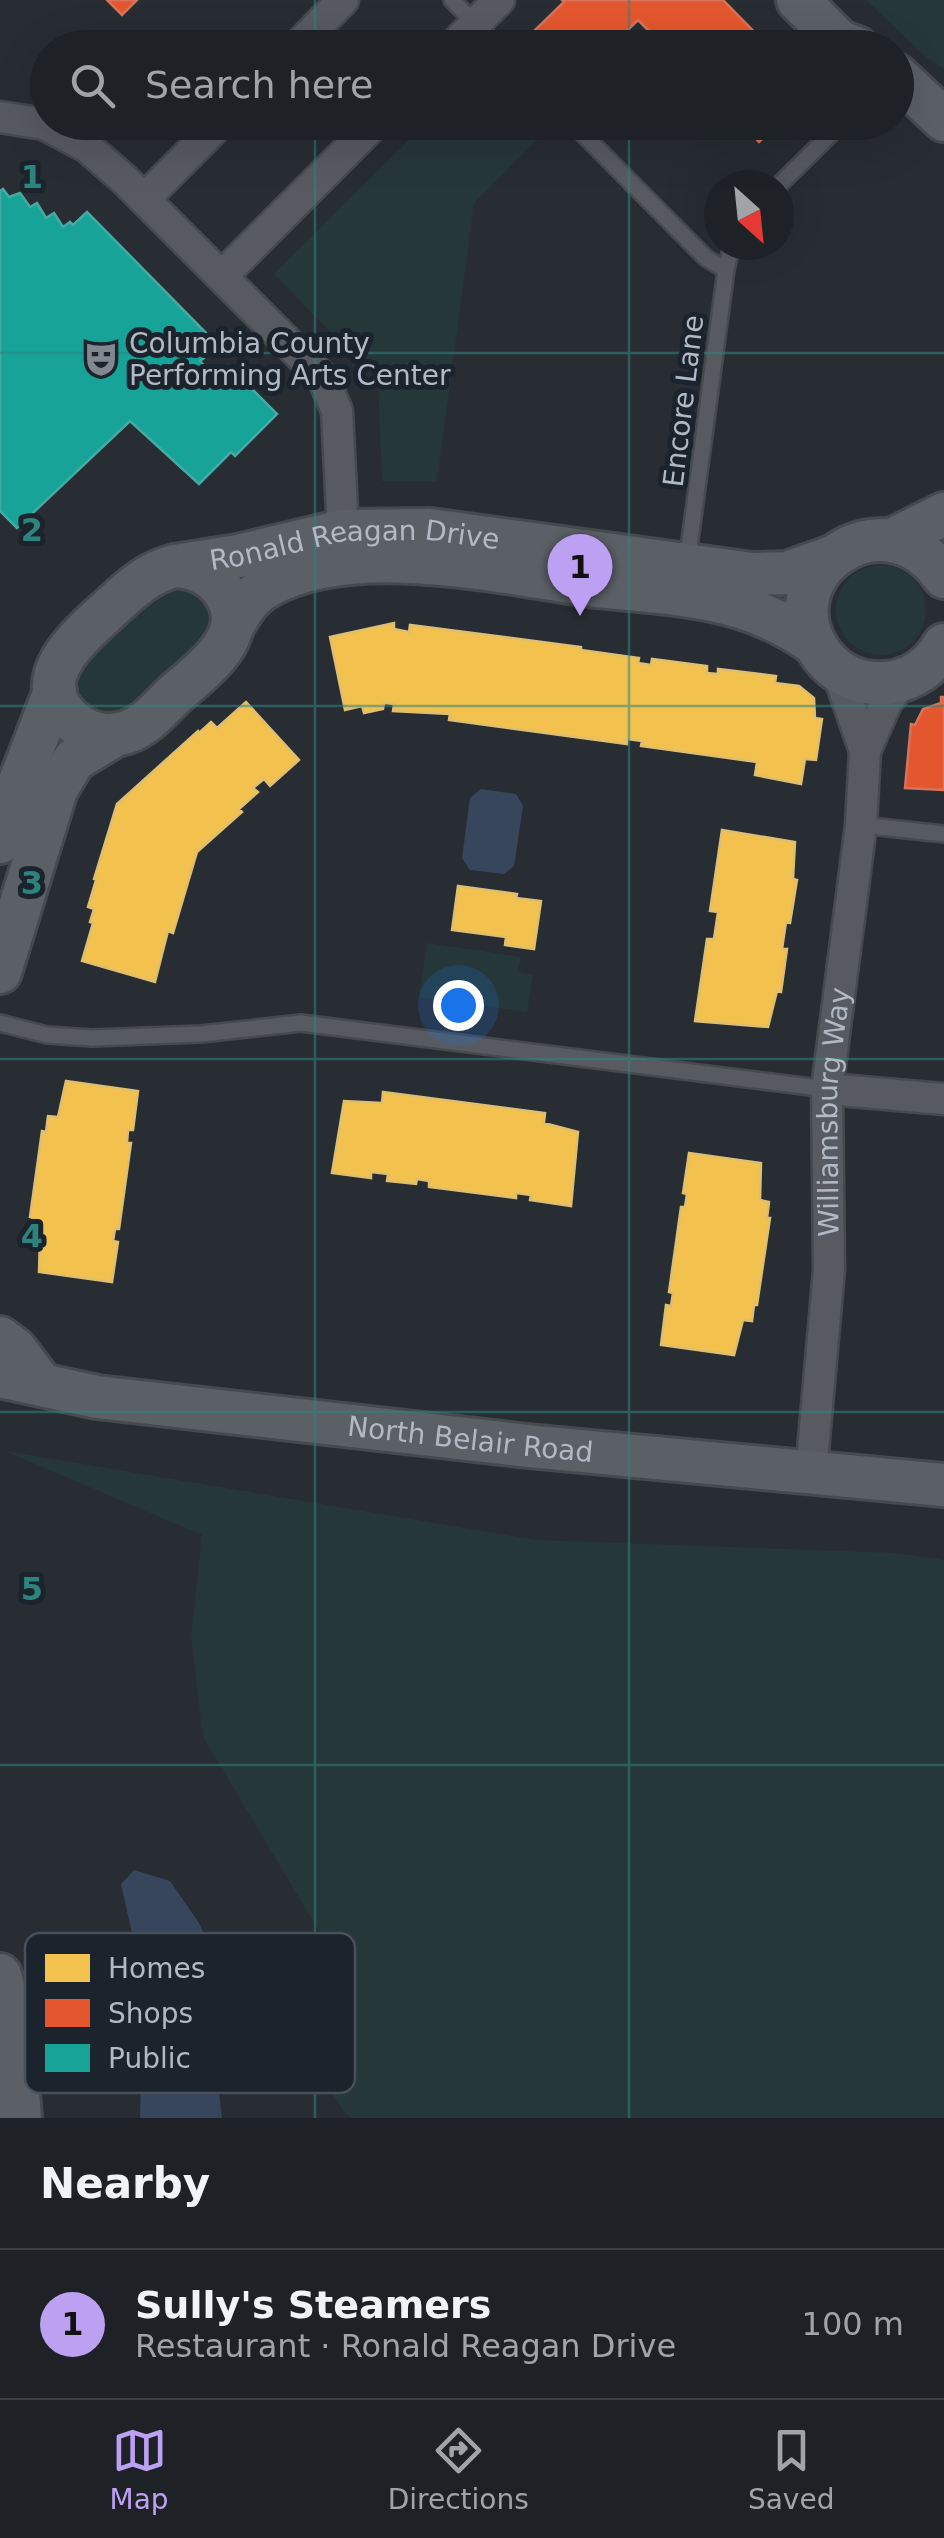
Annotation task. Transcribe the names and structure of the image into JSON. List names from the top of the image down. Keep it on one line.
{"streets":{"street":["Ronald Reagan Drive","Williamsburg Way","North Belair Road"],"lane":["Encore Lane"]},"crossings":[["Encore Lane","Ronald Reagan Drive"],["Ronald Reagan Drive","Williamsburg Way"],["Williamsburg Way","North Belair Road"]],"places":{"theatre":["Columbia County Performing Arts Center"]},"legend":["Homes","Shops","Public"],"north":"bottom right","page":{"search":"Search here","pins":"1","heading":"Nearby","list":[{"mark":"1","name":"Sully's Steamers","note":"Restaurant · Ronald Reagan Drive","value":"100 m"}],"nav":["Map","Directions","Saved"]},"grid":{"rows":["1","2","3","4","5"]}}
